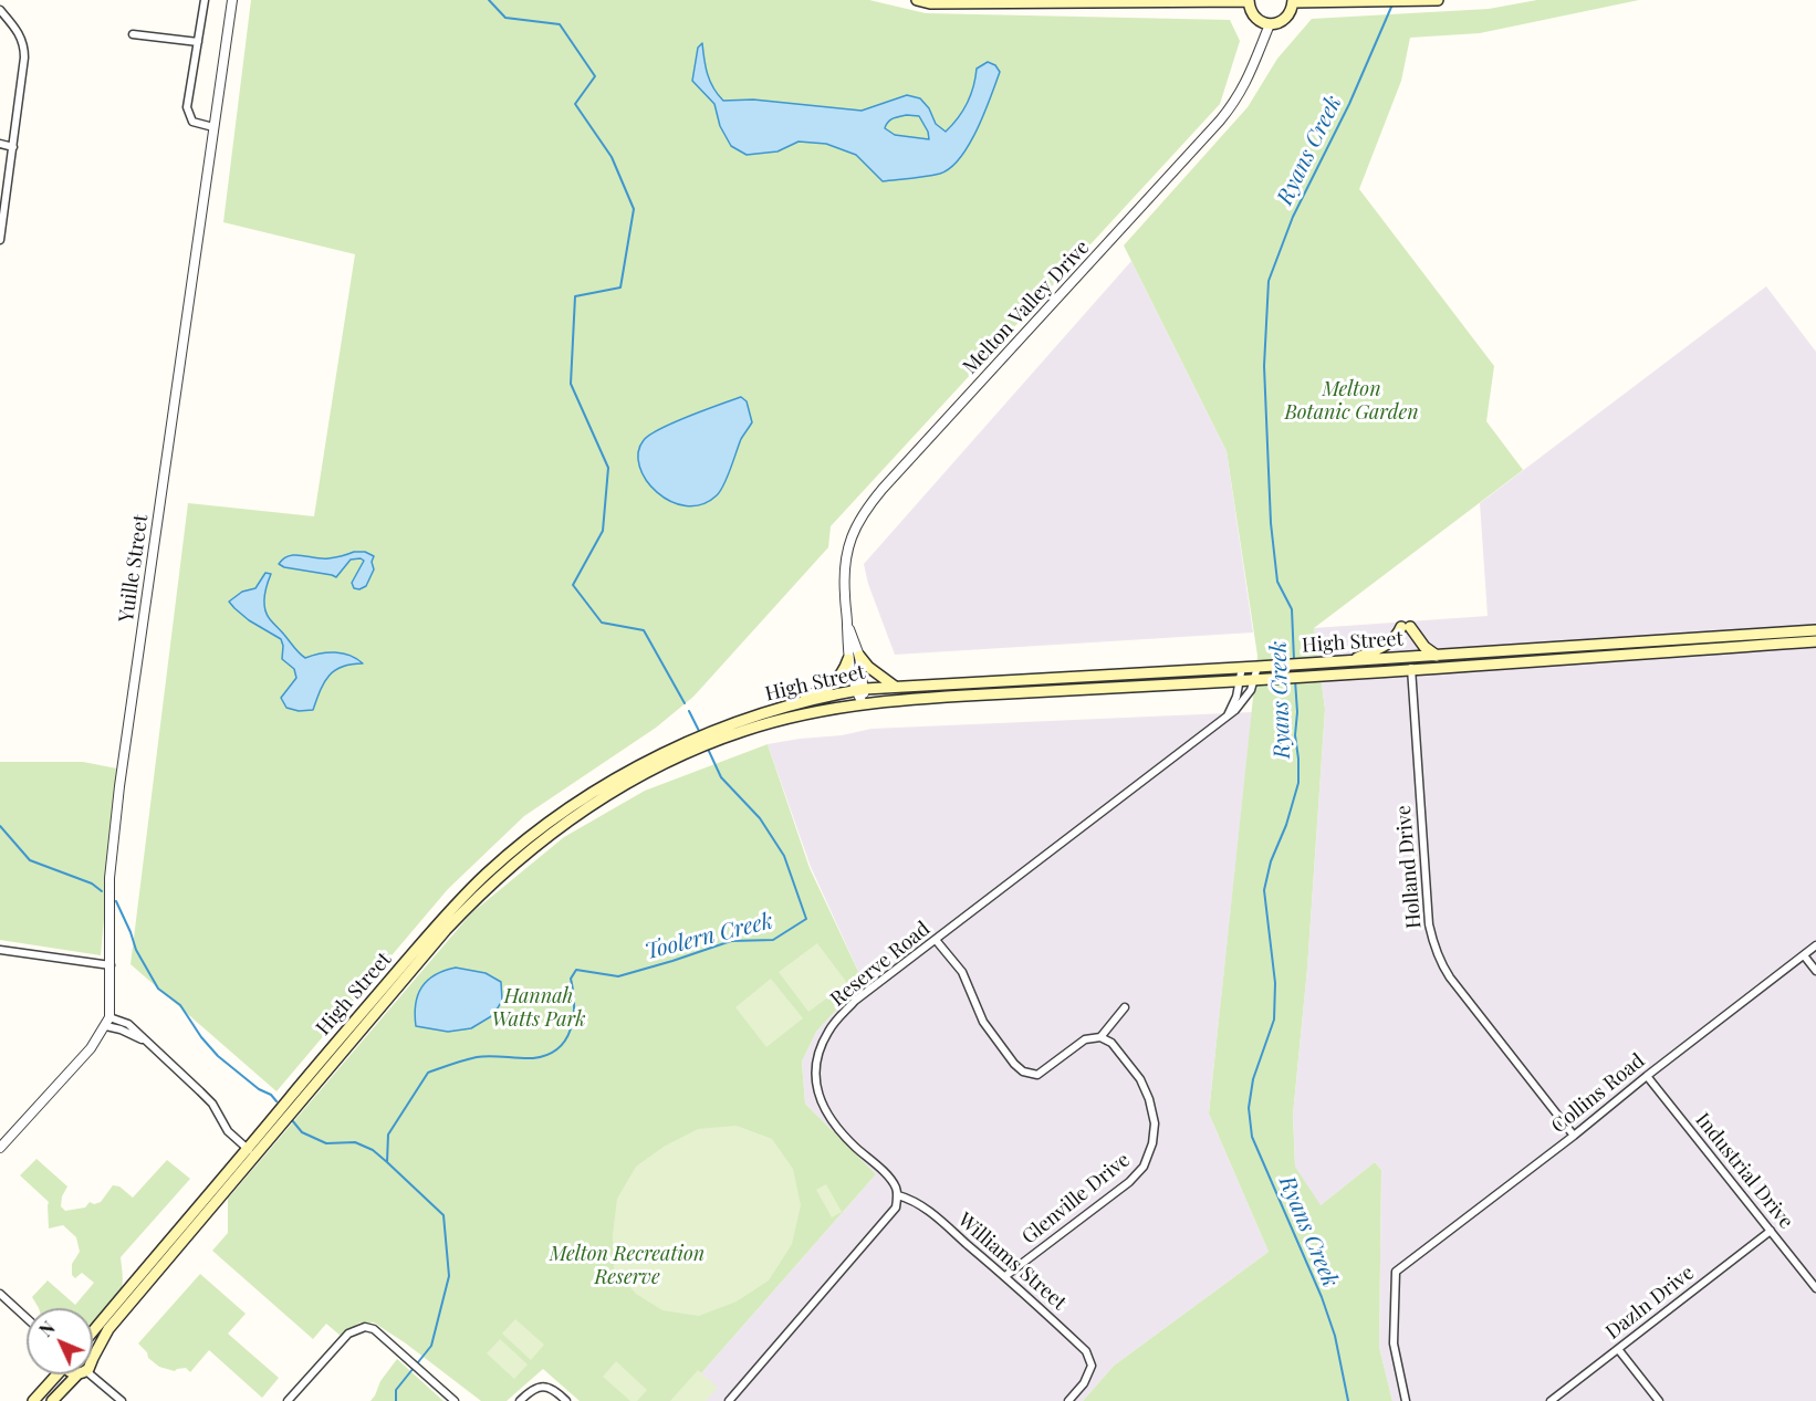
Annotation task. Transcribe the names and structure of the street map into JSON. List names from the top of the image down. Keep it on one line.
{"streets":{"main road":["High Street"],"street":["Melton Valley Drive","Yuille Street","Holland Drive","Reserve Road","Collins Road","Industrial Drive","Glenville Drive","Williams Street","Dazln Drive"]},"crossings":[["Melton Valley Drive","High Street"],["High Street","Holland Drive"],["High Street","Reserve Road"],["Holland Drive","Collins Road"],["Reserve Road","Williams Street"],["Collins Road","Industrial Drive"],["Industrial Drive","Dazln Drive"],["Glenville Drive","Williams Street"]],"water":["Ryans Creek","Toolern Creek"],"parks":["Melton Botanic Garden","Hannah Watts Park","Melton Recreation Reserve"],"north":"top left"}
